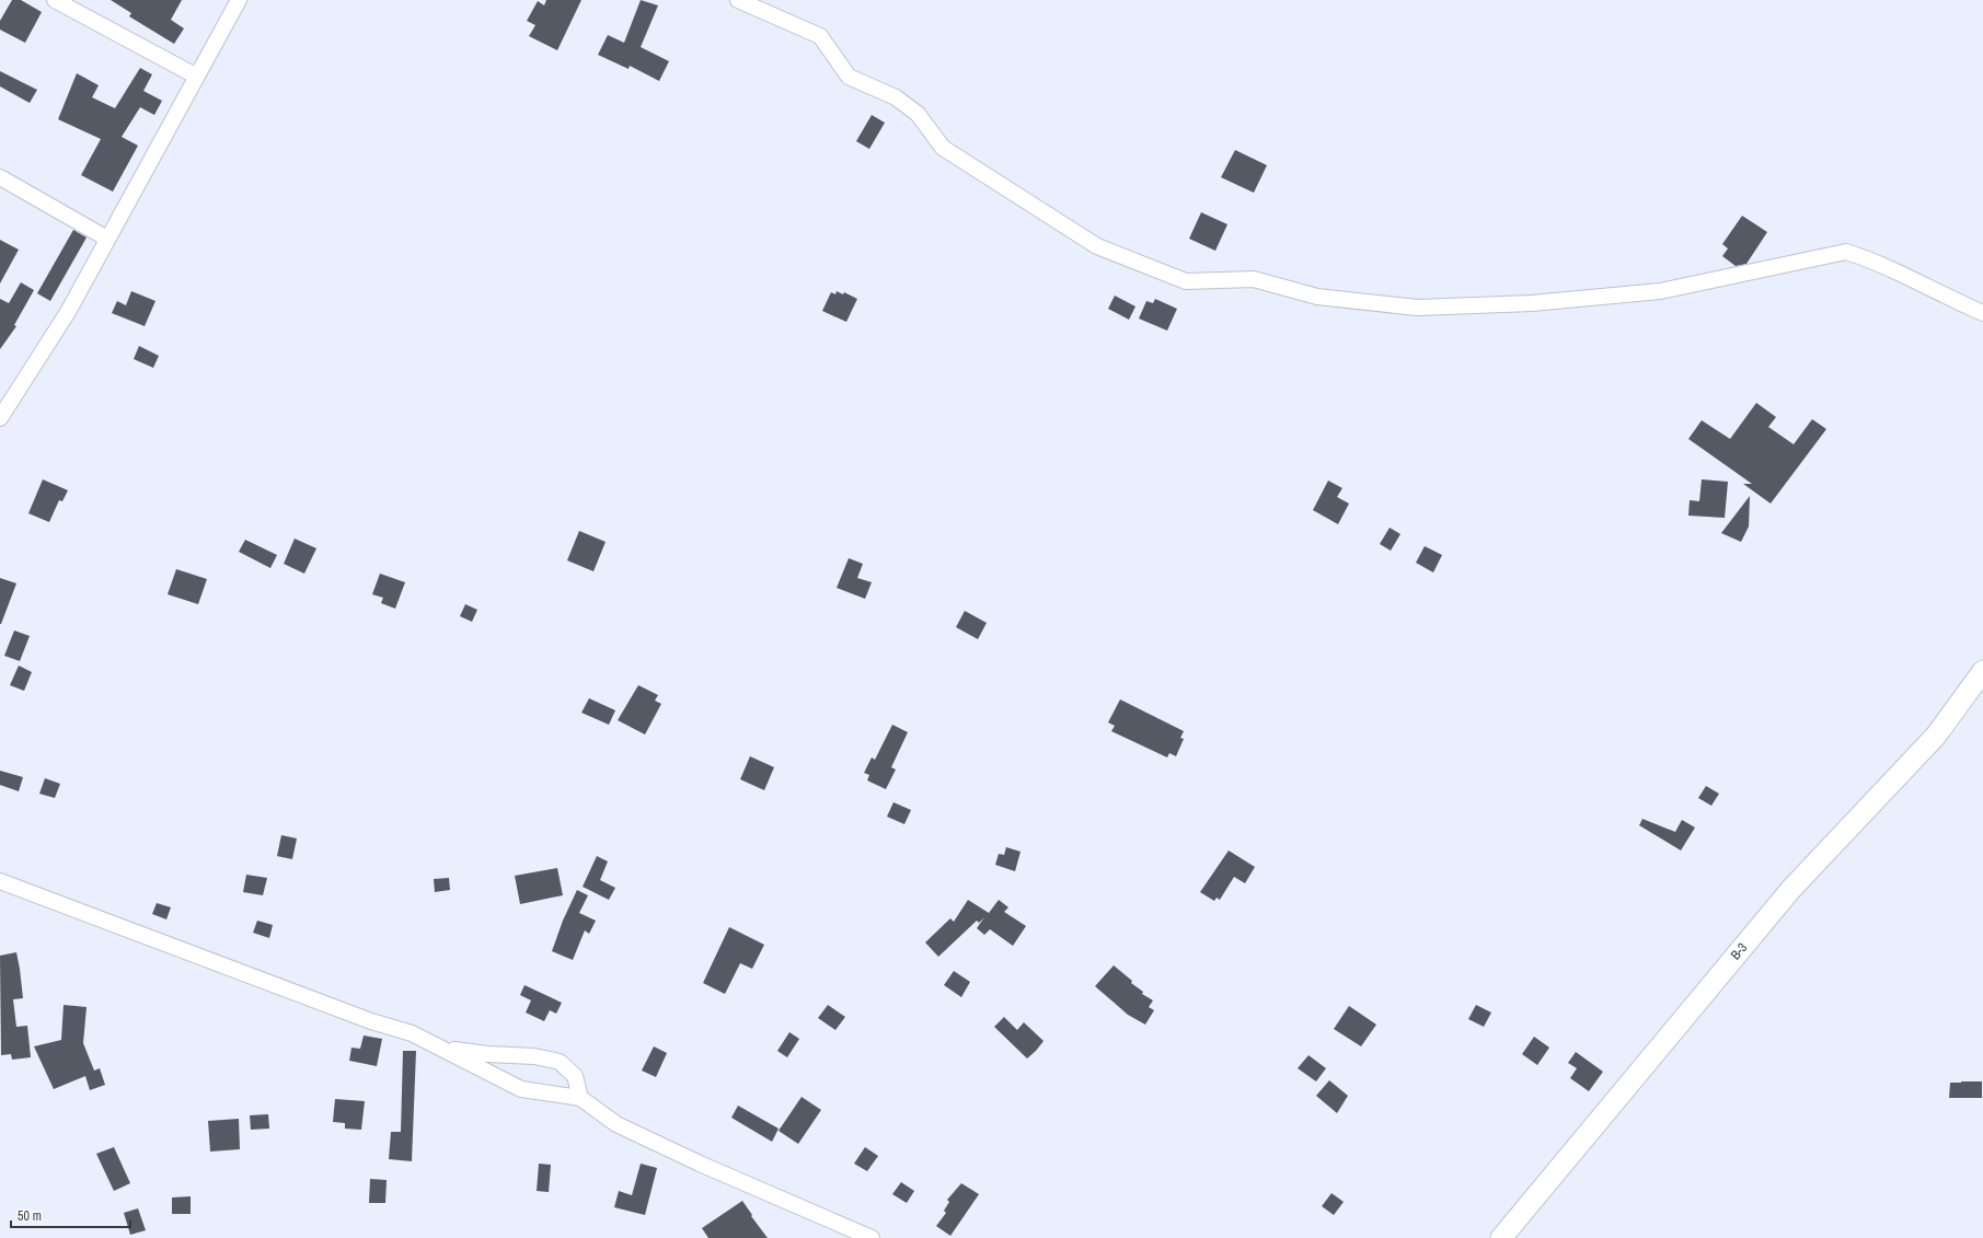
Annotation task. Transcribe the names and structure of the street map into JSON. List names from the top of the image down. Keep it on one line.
{"streets":{"main road":["B-3"]},"scale_bar":"50 m"}
